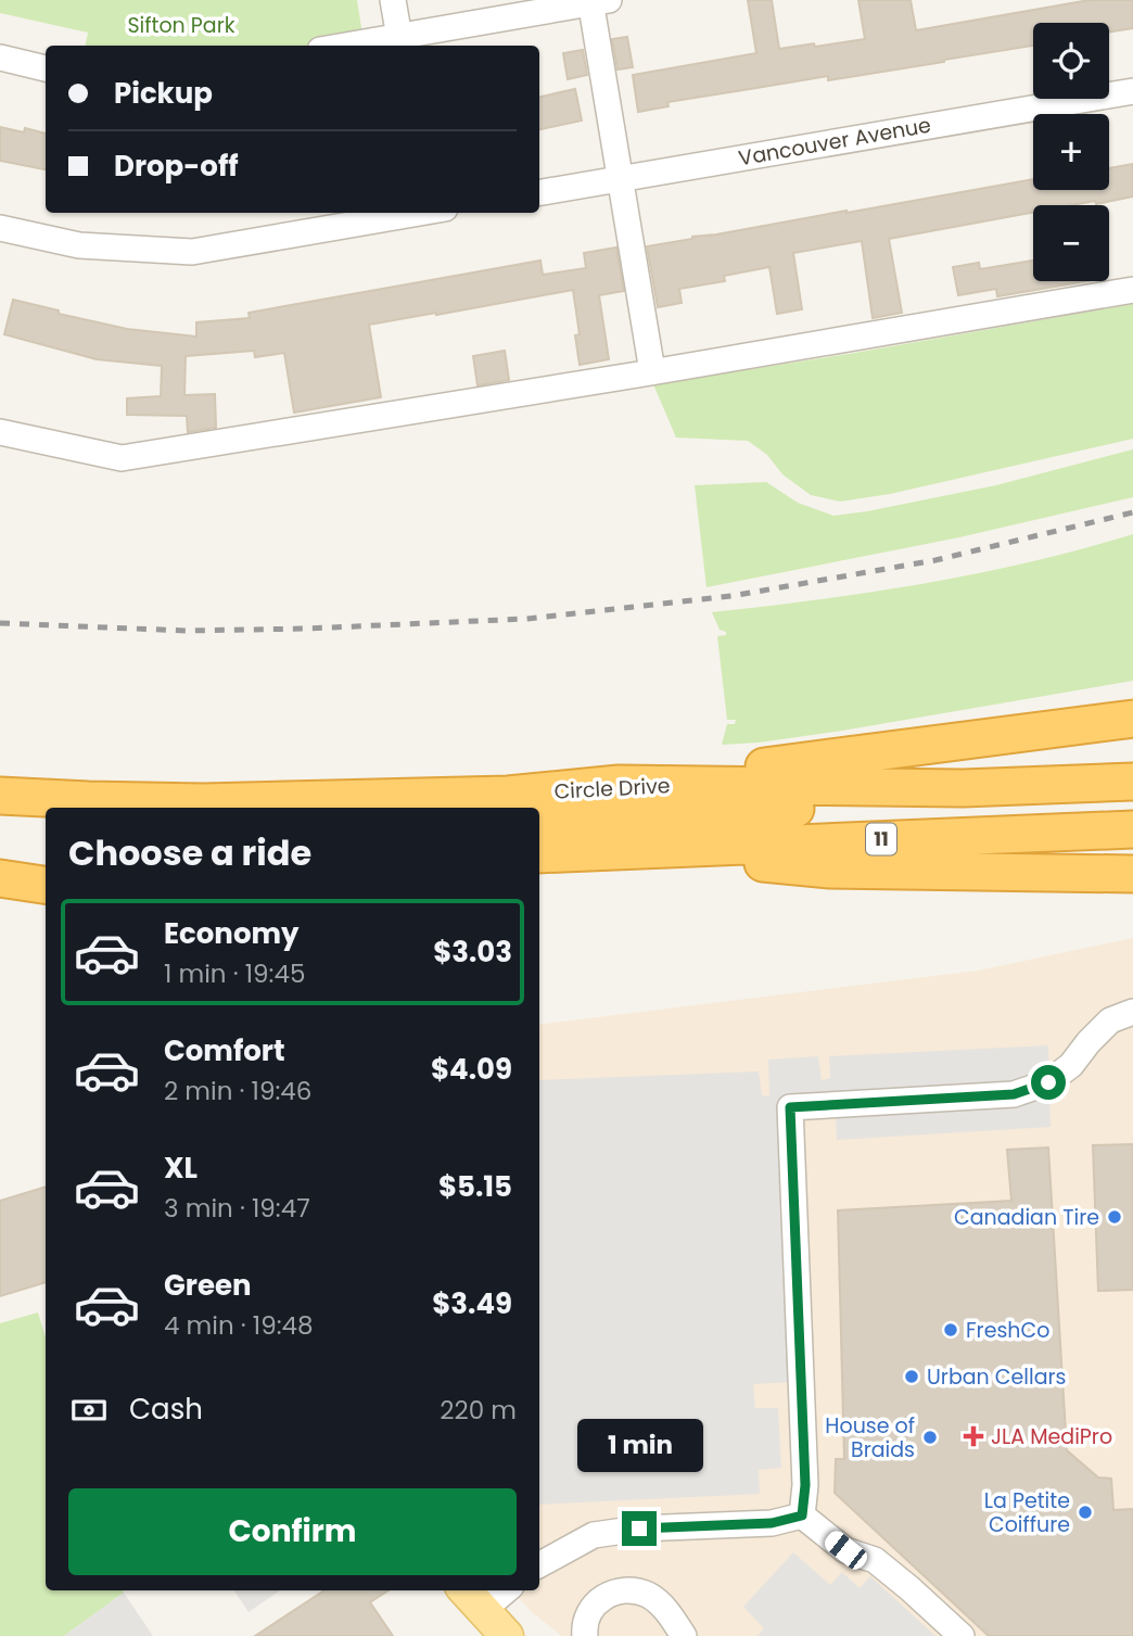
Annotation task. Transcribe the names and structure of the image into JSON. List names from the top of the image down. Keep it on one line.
{"streets":{"highway":["Circle Drive","11"],"street":["Vancouver Avenue"]},"parks":["Sifton Park"],"places":{"other":["Canadian Tire","FreshCo","Urban Cellars","House of Braids","La Petite Coiffure"],"health":["JLA MediPro"]},"page":{"map_buttons":["+","−"],"banner":["Pickup","Drop-off"],"heading":"Choose a ride","list":[{"name":"Economy","note":"1 min · 19:45","value":"$3.03"},{"name":"Comfort","note":"2 min · 19:46","value":"$4.09"},{"name":"XL","note":"3 min · 19:47","value":"$5.15"},{"name":"Green","note":"4 min · 19:48","value":"$3.49"}],"pay":["Cash","220 m"],"bubble":"1 min","buttons":"Confirm"}}
